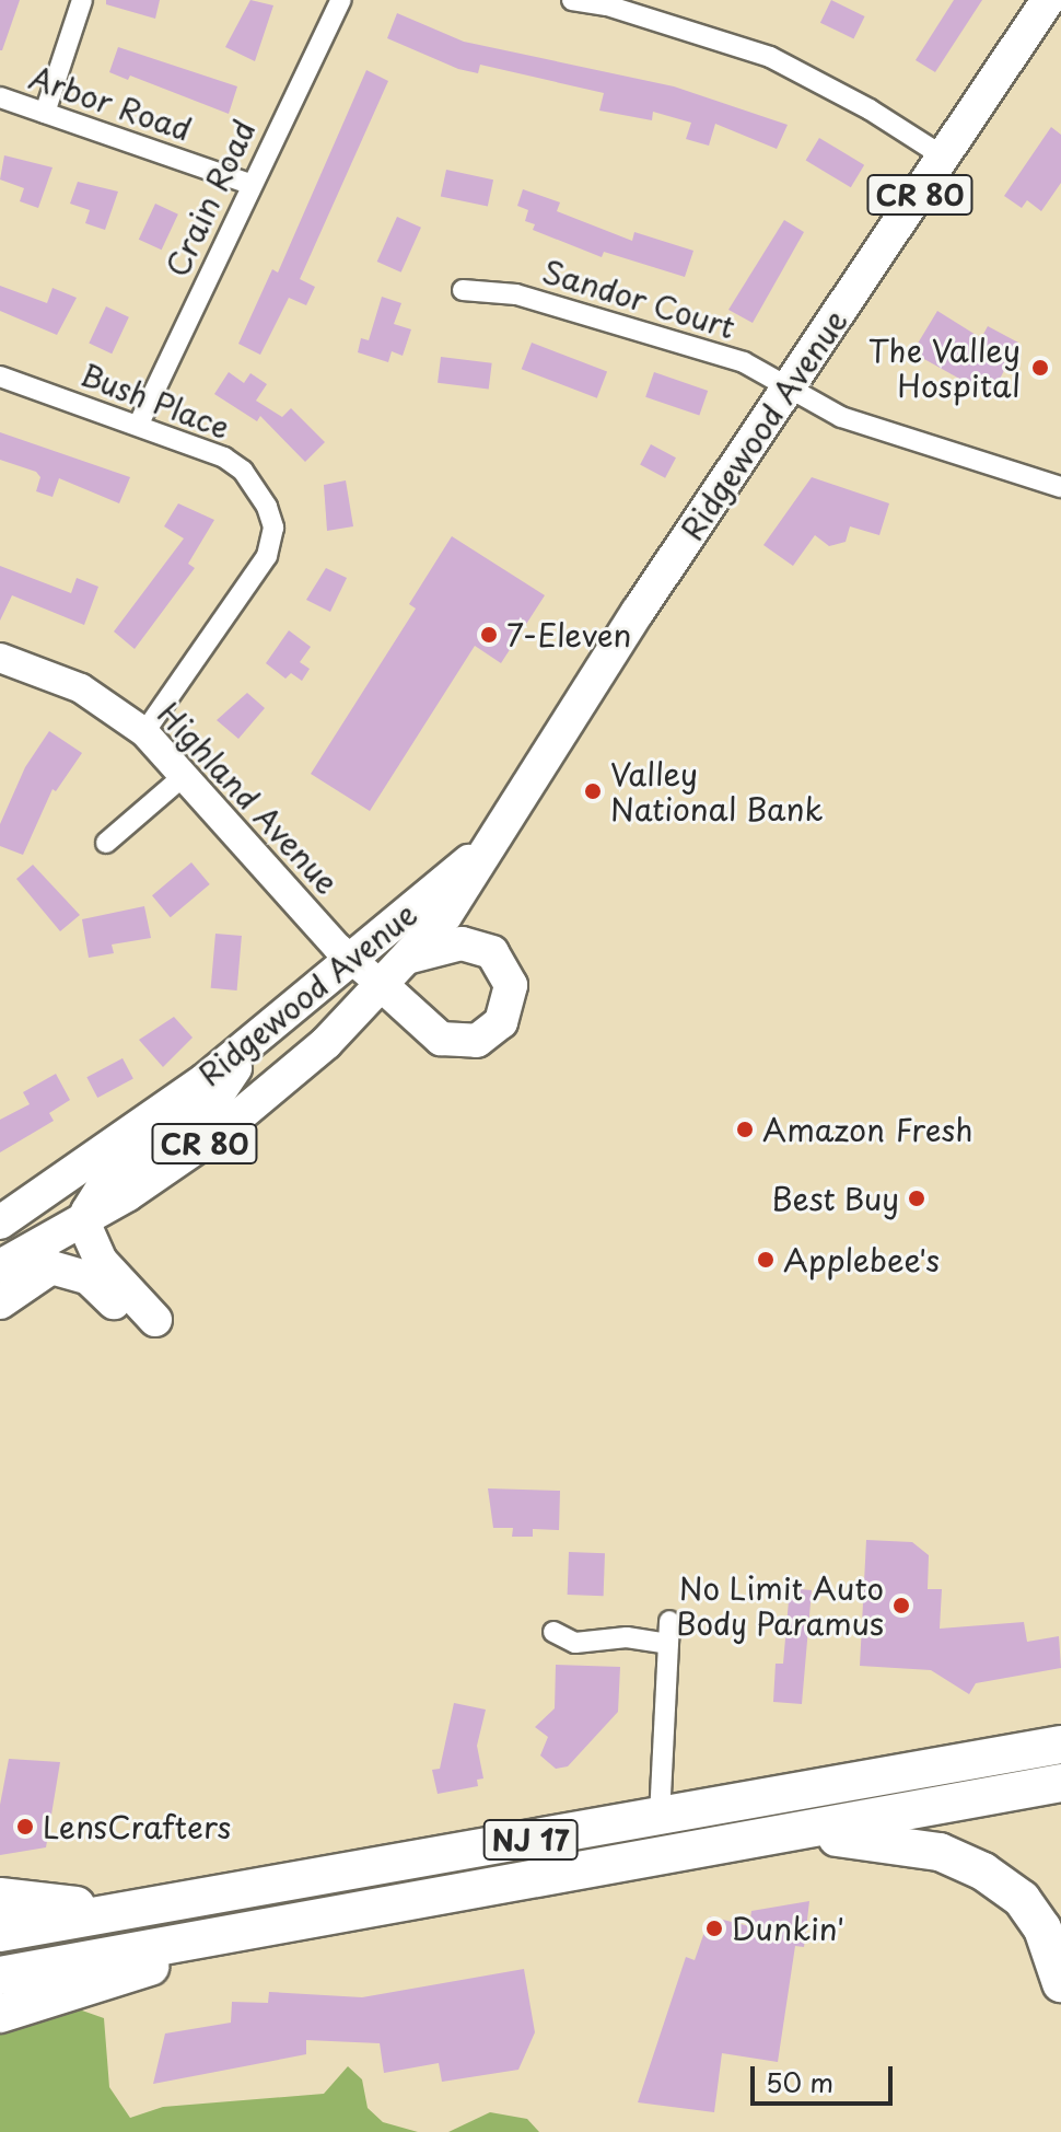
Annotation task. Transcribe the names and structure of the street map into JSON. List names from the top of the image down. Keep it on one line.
{"streets":{"highway":["NJ 17"],"main road":["CR 80","Ridgewood Avenue"],"street":["Arbor Road","Crain Road","Sandor Court","Bush Place","Highland Avenue"]},"crossings":[["Arbor Road","Crain Road"],["Crain Road","Bush Place"],["Sandor Court","Ridgewood Avenue"],["Bush Place","Highland Avenue"],["Ridgewood Avenue","Highland Avenue"]],"places":["The Valley Hospital","7-Eleven","Valley National Bank","Amazon Fresh","Best Buy","Applebee's","No Limit Auto Body Paramus","LensCrafters","Dunkin'"],"scale_bar":"50 m"}
